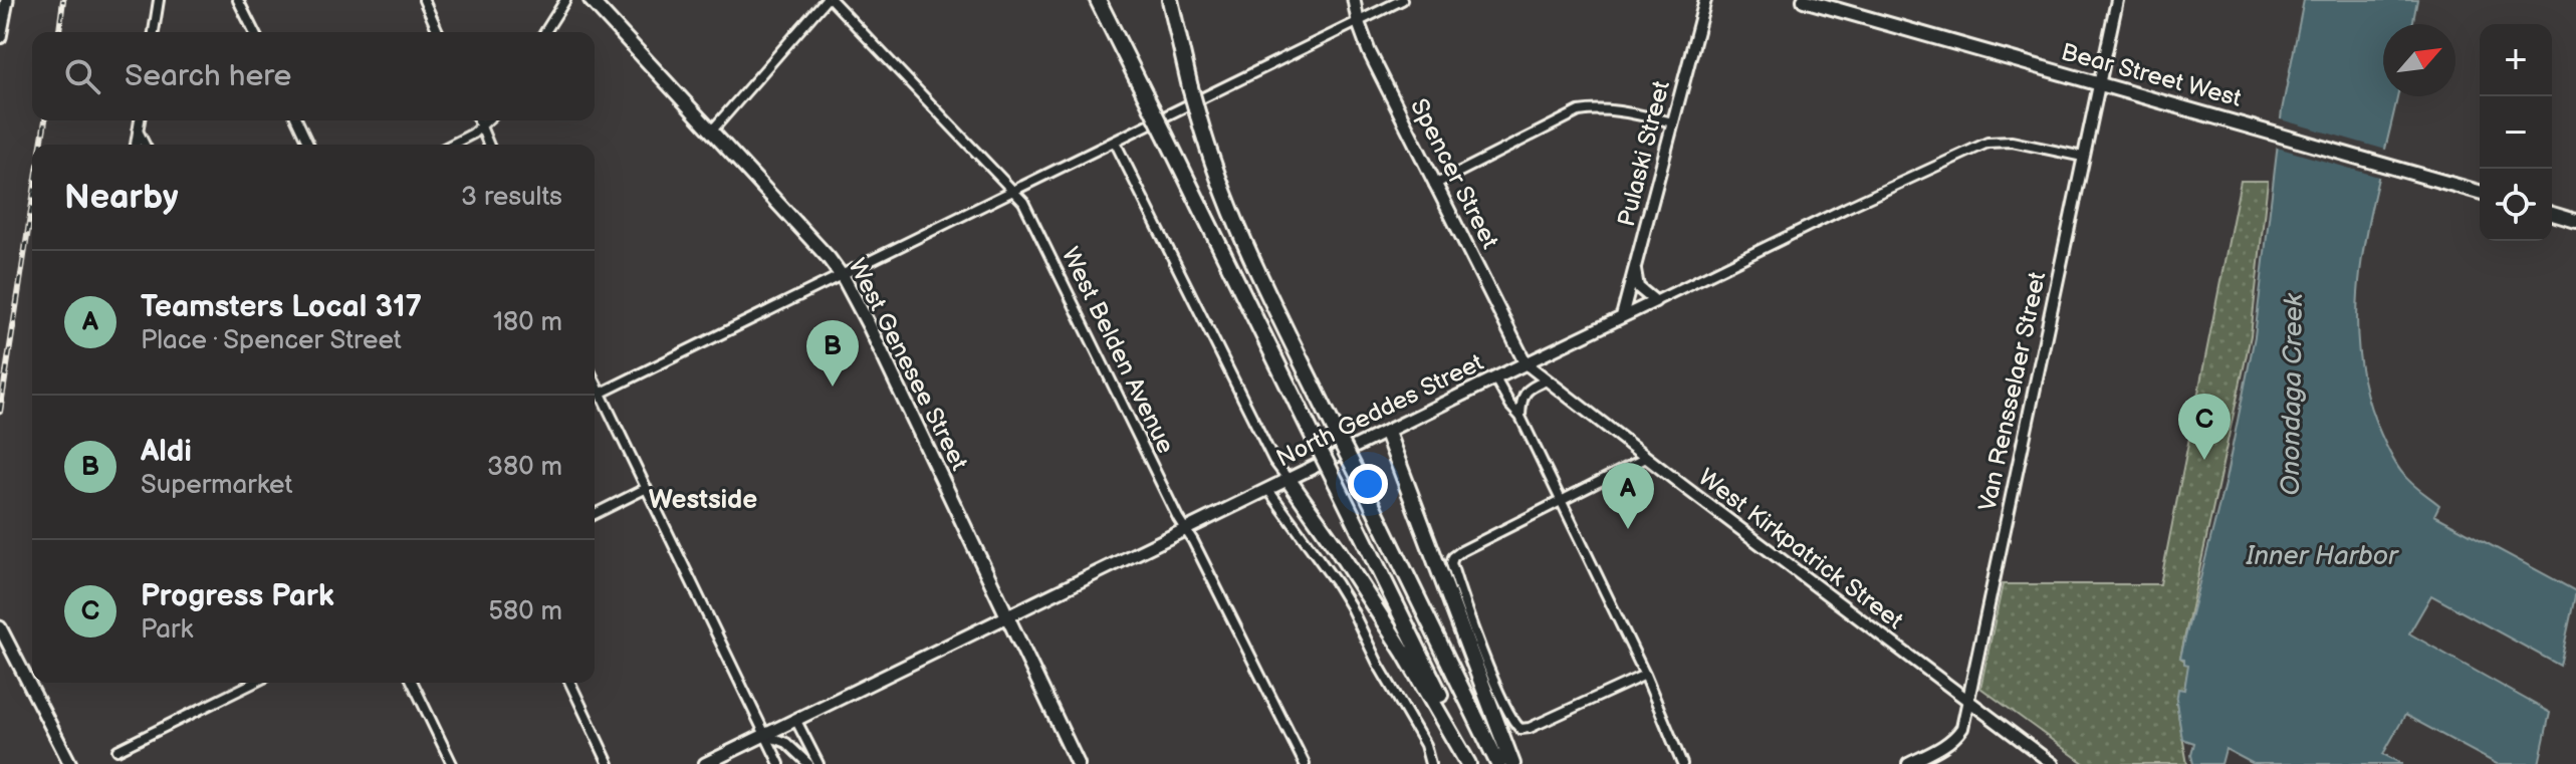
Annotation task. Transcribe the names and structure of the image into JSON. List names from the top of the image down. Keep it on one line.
{"streets":{"main road":["Bear Street West","Spencer Street","West Genesee Street","North Geddes Street"],"street":["Pulaski Street","West Belden Avenue","Van Rensselaer Street","West Kirkpatrick Street"]},"crossings":[["Bear Street West","Van Rensselaer Street"],["Pulaski Street","North Geddes Street"],["Spencer Street","North Geddes Street"],["Spencer Street","West Kirkpatrick Street"],["West Belden Avenue","North Geddes Street"],["West Genesee Street","North Geddes Street"],["Van Rensselaer Street","North Geddes Street"],["Van Rensselaer Street","West Kirkpatrick Street"],["North Geddes Street","West Kirkpatrick Street"]],"districts":["Westside"],"water":["Onondaga Creek","Inner Harbor"],"north":"top right","page":{"map_buttons":["+","−"],"search":"Search here","heading":["Nearby","3 results"],"list":[{"mark":"A","name":"Teamsters Local 317","note":"Place · Spencer Street","value":"180 m"},{"mark":"B","name":"Aldi","note":"Supermarket","value":"380 m"},{"mark":"C","name":"Progress Park","note":"Park","value":"580 m"}],"pins":["B","C","A"]}}
